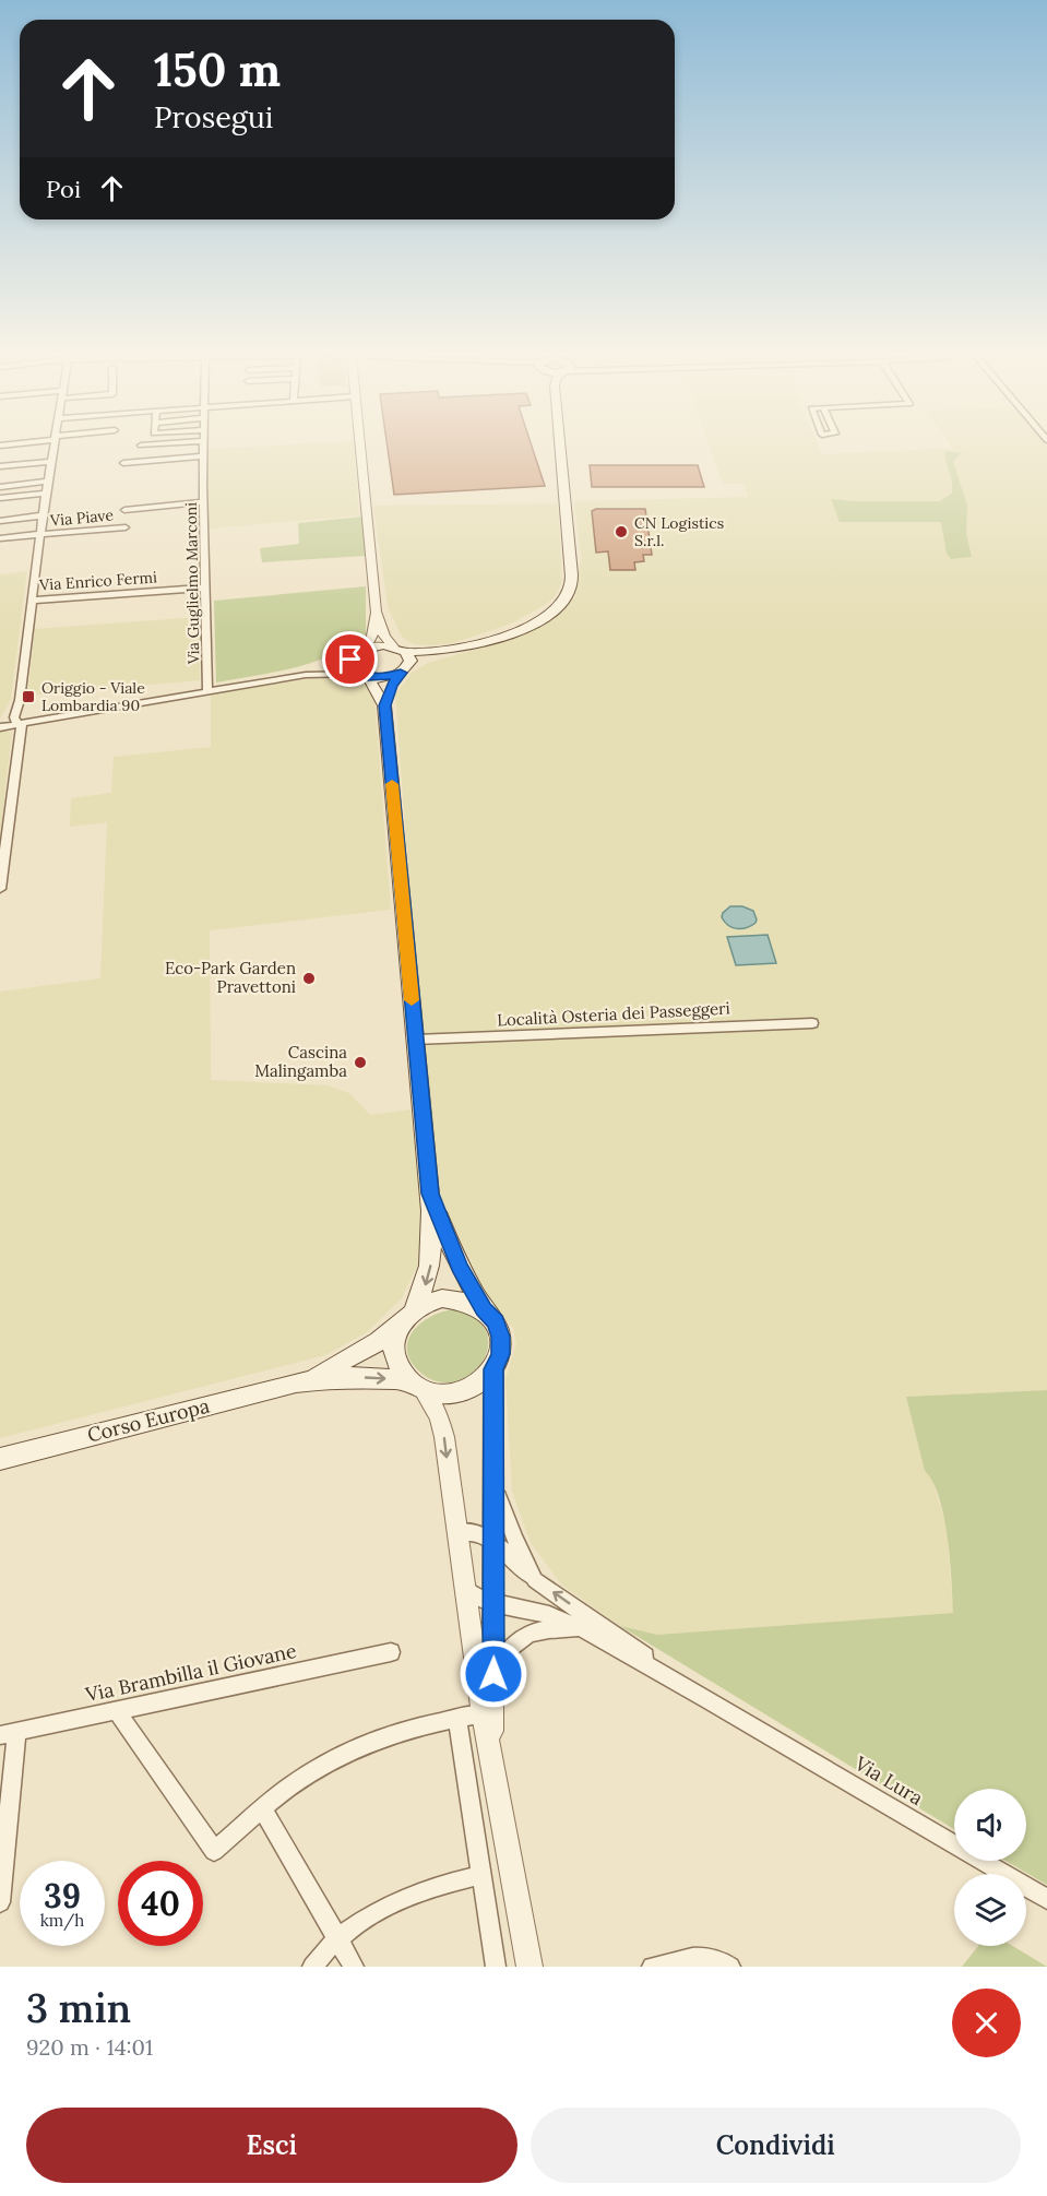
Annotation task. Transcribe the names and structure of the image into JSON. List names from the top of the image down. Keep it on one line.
{"streets":{"main road":["Corso Europa"],"street":["Via Piave","Via Enrico Fermi","Via Guglielmo Marconi","Località Osteria dei Passeggeri","Via Brambilla il Giovane","Via Lura"]},"crossings":[["Via Enrico Fermi","Via Guglielmo Marconi"]],"places":{"other":["CN Logistics S.r.l.","Eco-Park Garden Pravettoni","Cascina Malingamba"],"transit":["Origgio - Viale Lombardia 90"]},"page":{"turn":["150 m","Prosegui"],"then":"Poi","speed":"39 km/h","limit":"40","heading":["3 min","920 m · 14:01"],"buttons":["Esci","Condividi"]}}
